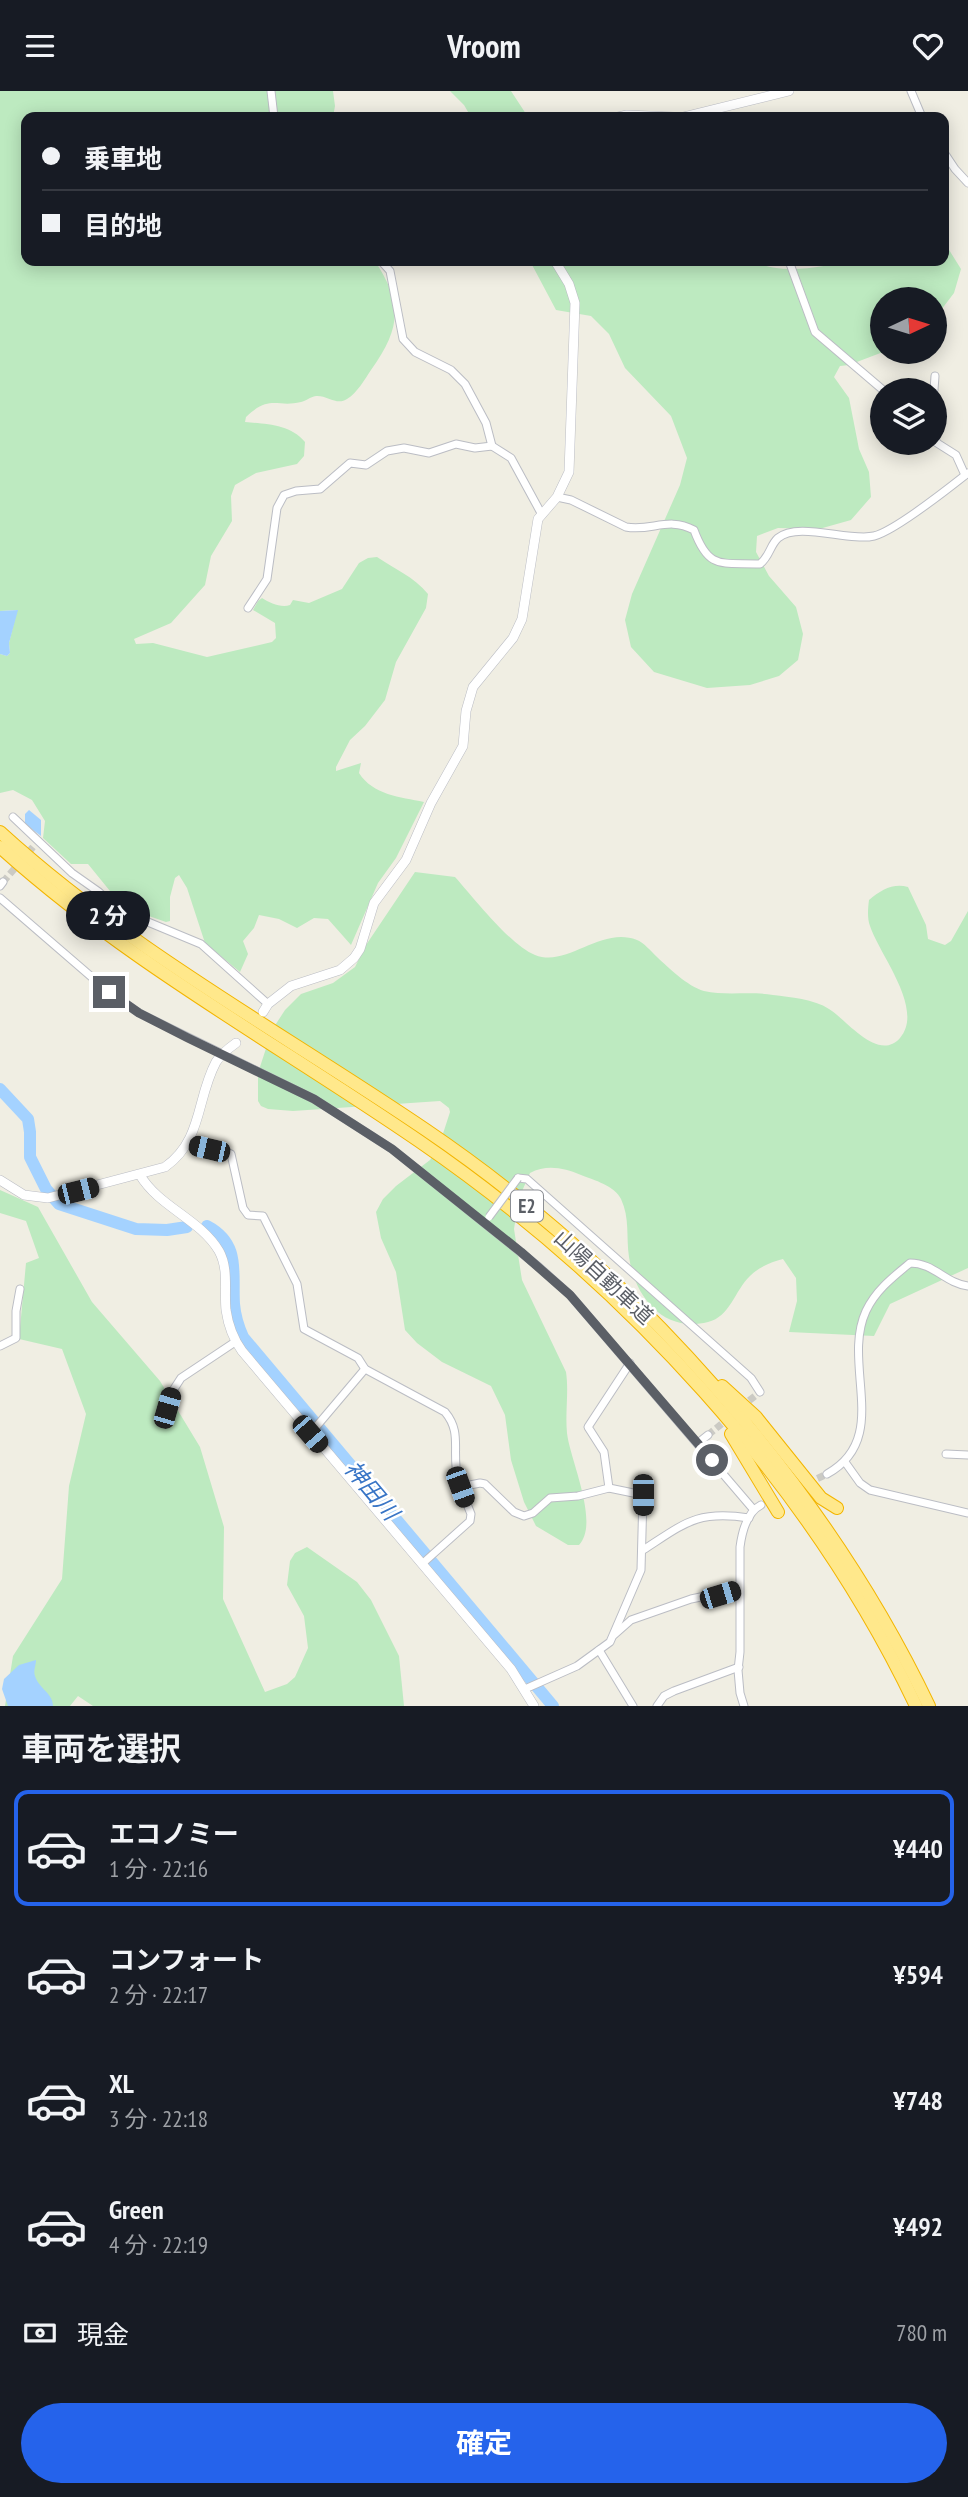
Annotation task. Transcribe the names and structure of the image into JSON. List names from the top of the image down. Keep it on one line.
{"streets":{"highway":["E2","山陽自動車道"]},"water":["神田川"],"north":"right","page":{"header":"Vroom","banner":["乗車地","目的地"],"bubble":"2 分","heading":"車両を選択","list":[{"name":"エコノミー","note":"1 分 · 22:16","value":"¥440"},{"name":"コンフォート","note":"2 分 · 22:17","value":"¥594"},{"name":"XL","note":"3 分 · 22:18","value":"¥748"},{"name":"Green","note":"4 分 · 22:19","value":"¥492"}],"pay":["現金","780 m"],"buttons":"確定"}}
